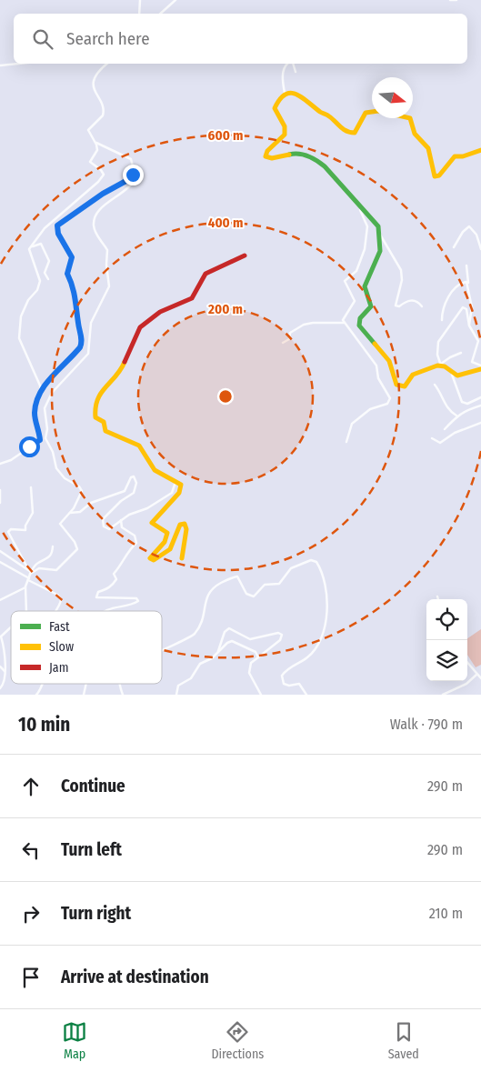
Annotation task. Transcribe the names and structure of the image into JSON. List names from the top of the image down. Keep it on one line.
{"legend":["Fast","Slow","Jam"],"north":"right","page":{"search":"Search here","heading":["10 min","Walk · 790 m"],"list":[["Continue","290 m"],["Turn left","290 m"],["Turn right","210 m"],"Arrive at destination"],"nav":["Map","Directions","Saved"]},"rings":["600 m","400 m","200 m"]}
